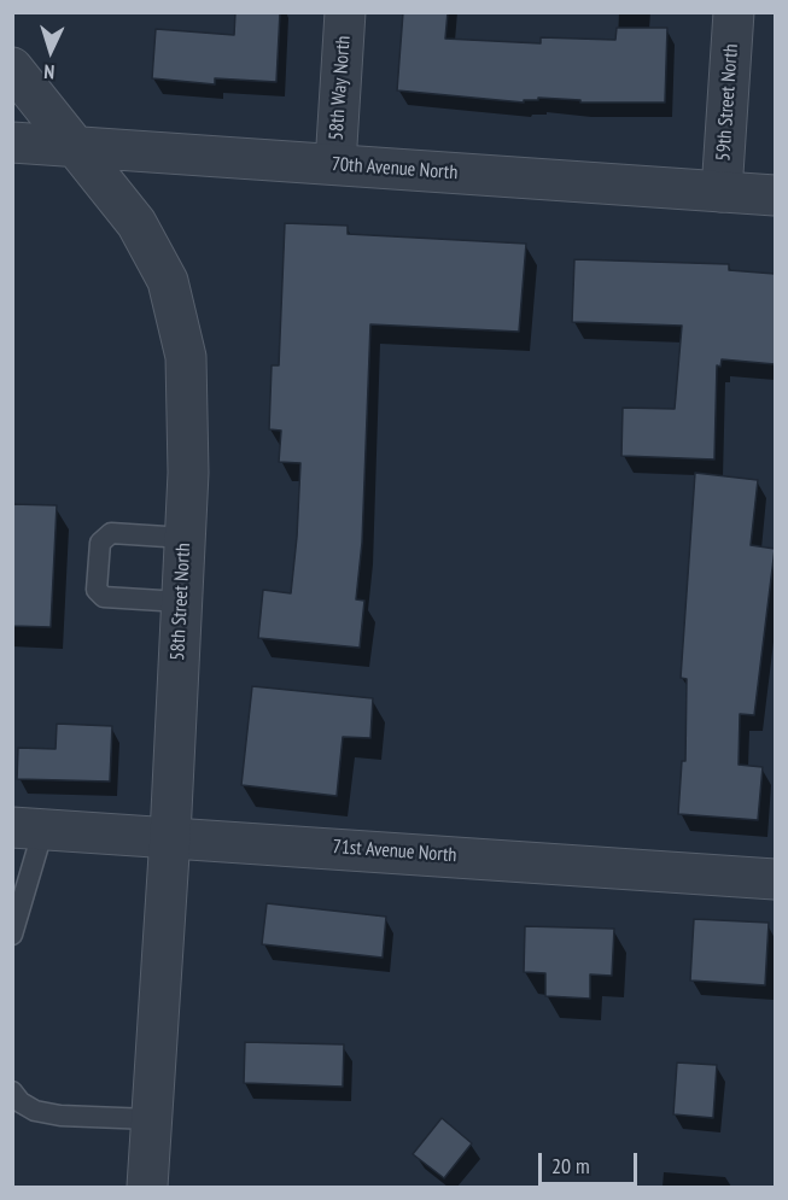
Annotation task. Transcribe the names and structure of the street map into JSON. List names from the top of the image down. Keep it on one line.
{"streets":{"street":["58th Way North","59th Street North","70th Avenue North","58th Street North","71st Avenue North"]},"crossings":[["58th Way North","70th Avenue North"],["59th Street North","70th Avenue North"],["70th Avenue North","58th Street North"],["58th Street North","71st Avenue North"]],"scale_bar":"20 m","north":"bottom"}
